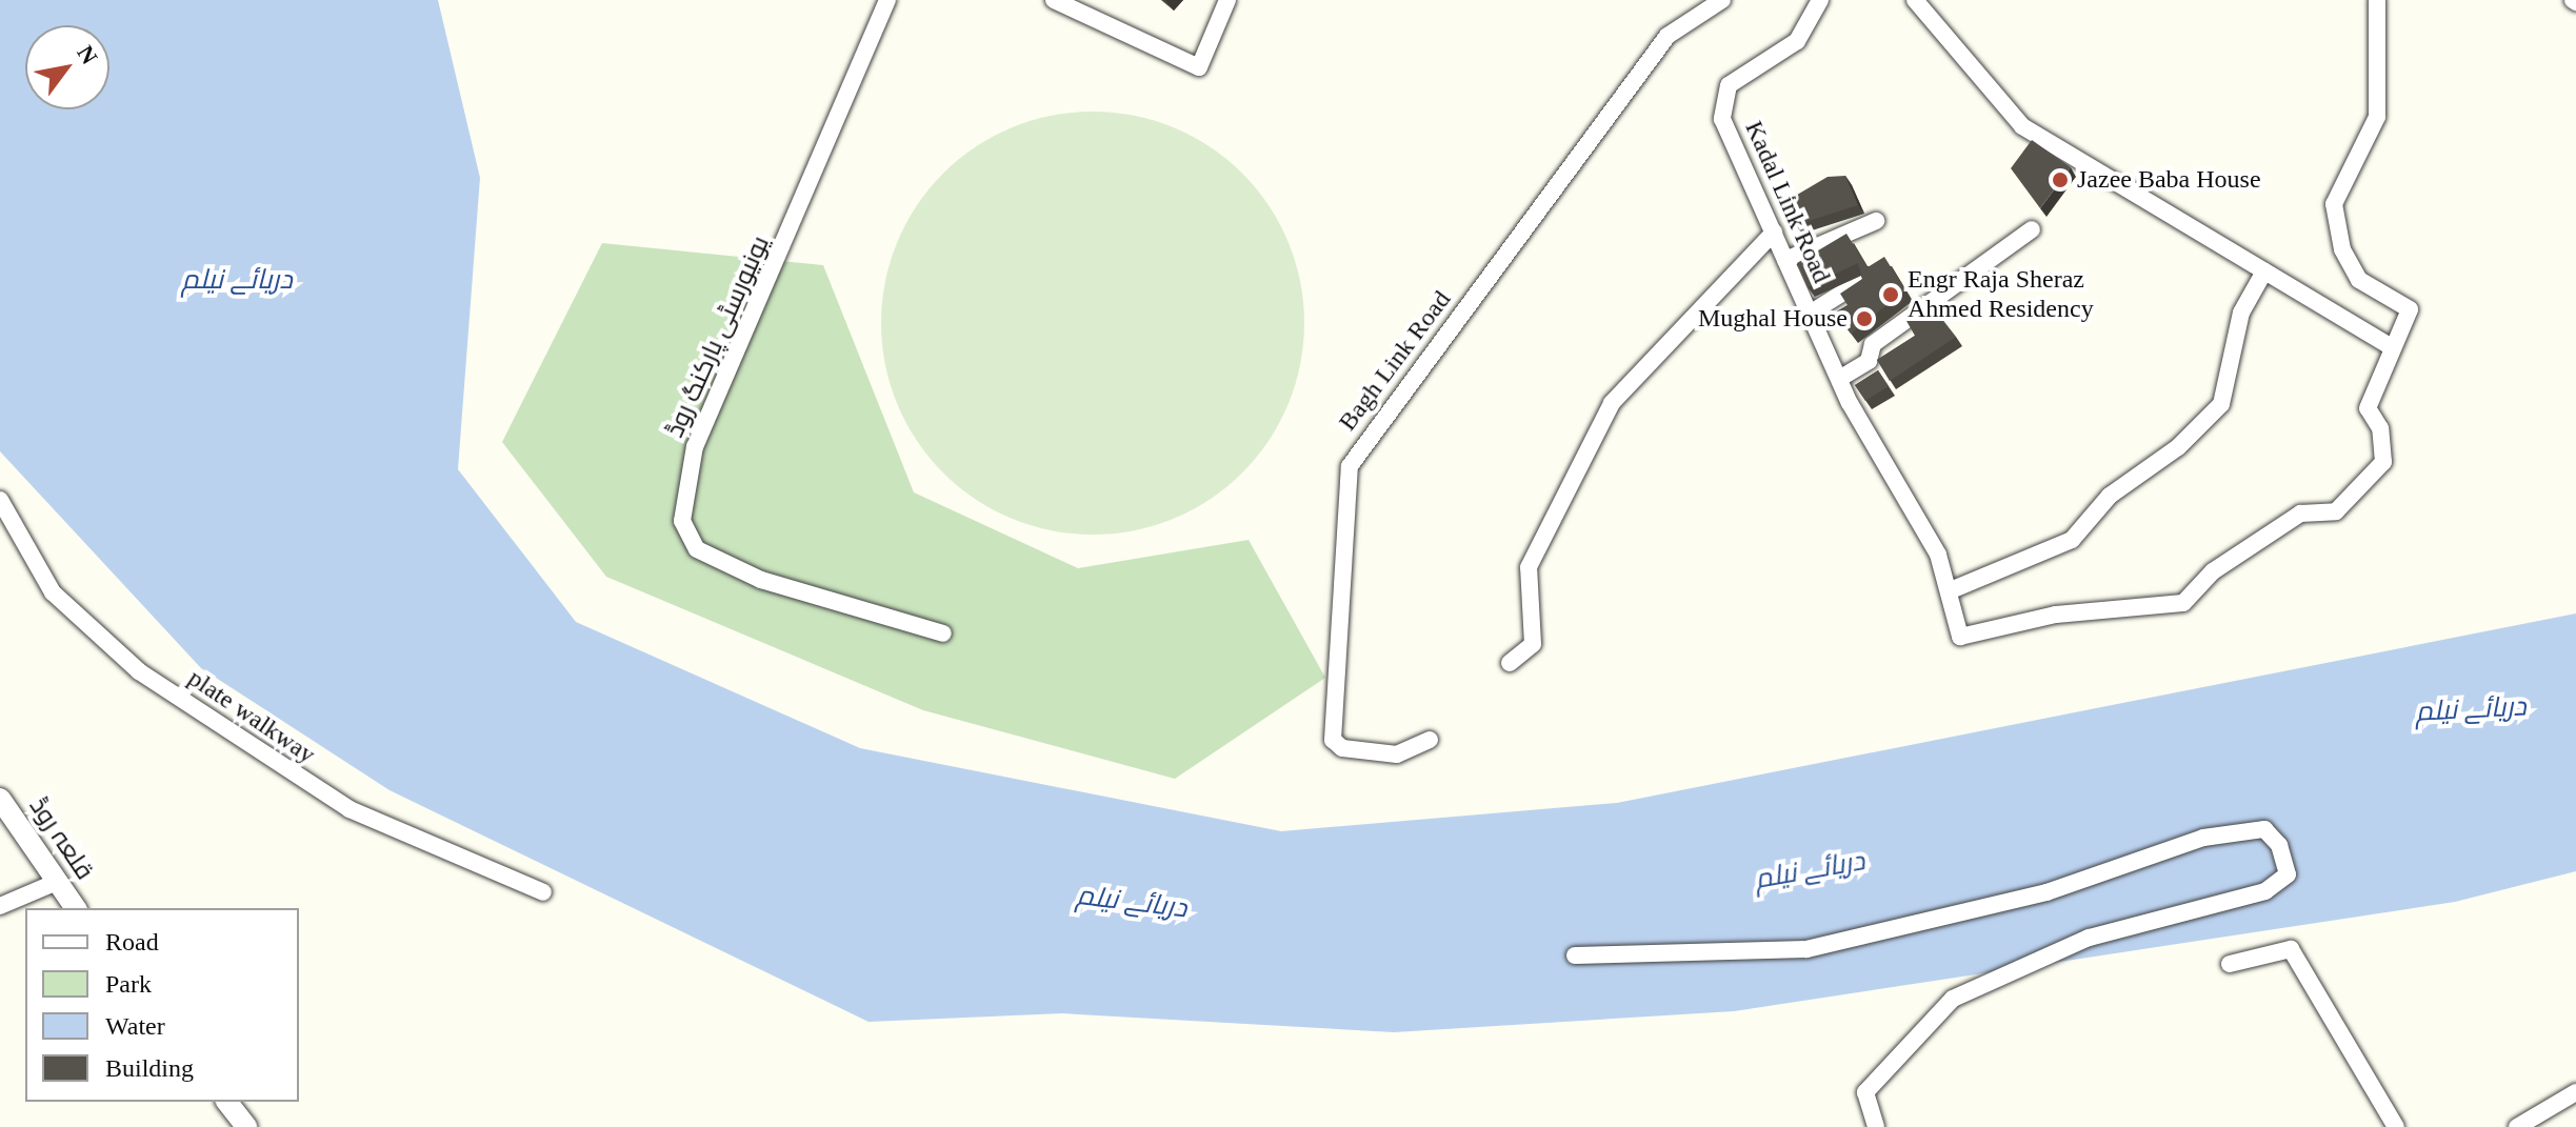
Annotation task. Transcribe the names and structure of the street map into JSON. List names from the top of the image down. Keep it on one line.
{"streets":{"street":["Kadal Link Road","یونیورسٹی پارکنگ روڈ","Bagh Link Road","plate walkway","قلعہ روڈ"]},"water":["دریائے نیلم"],"places":["Jazee Baba House","Engr Raja Sheraz Ahmed Residency","Mughal House"],"legend":["Road","Park","Water","Building"],"north":"top right"}
